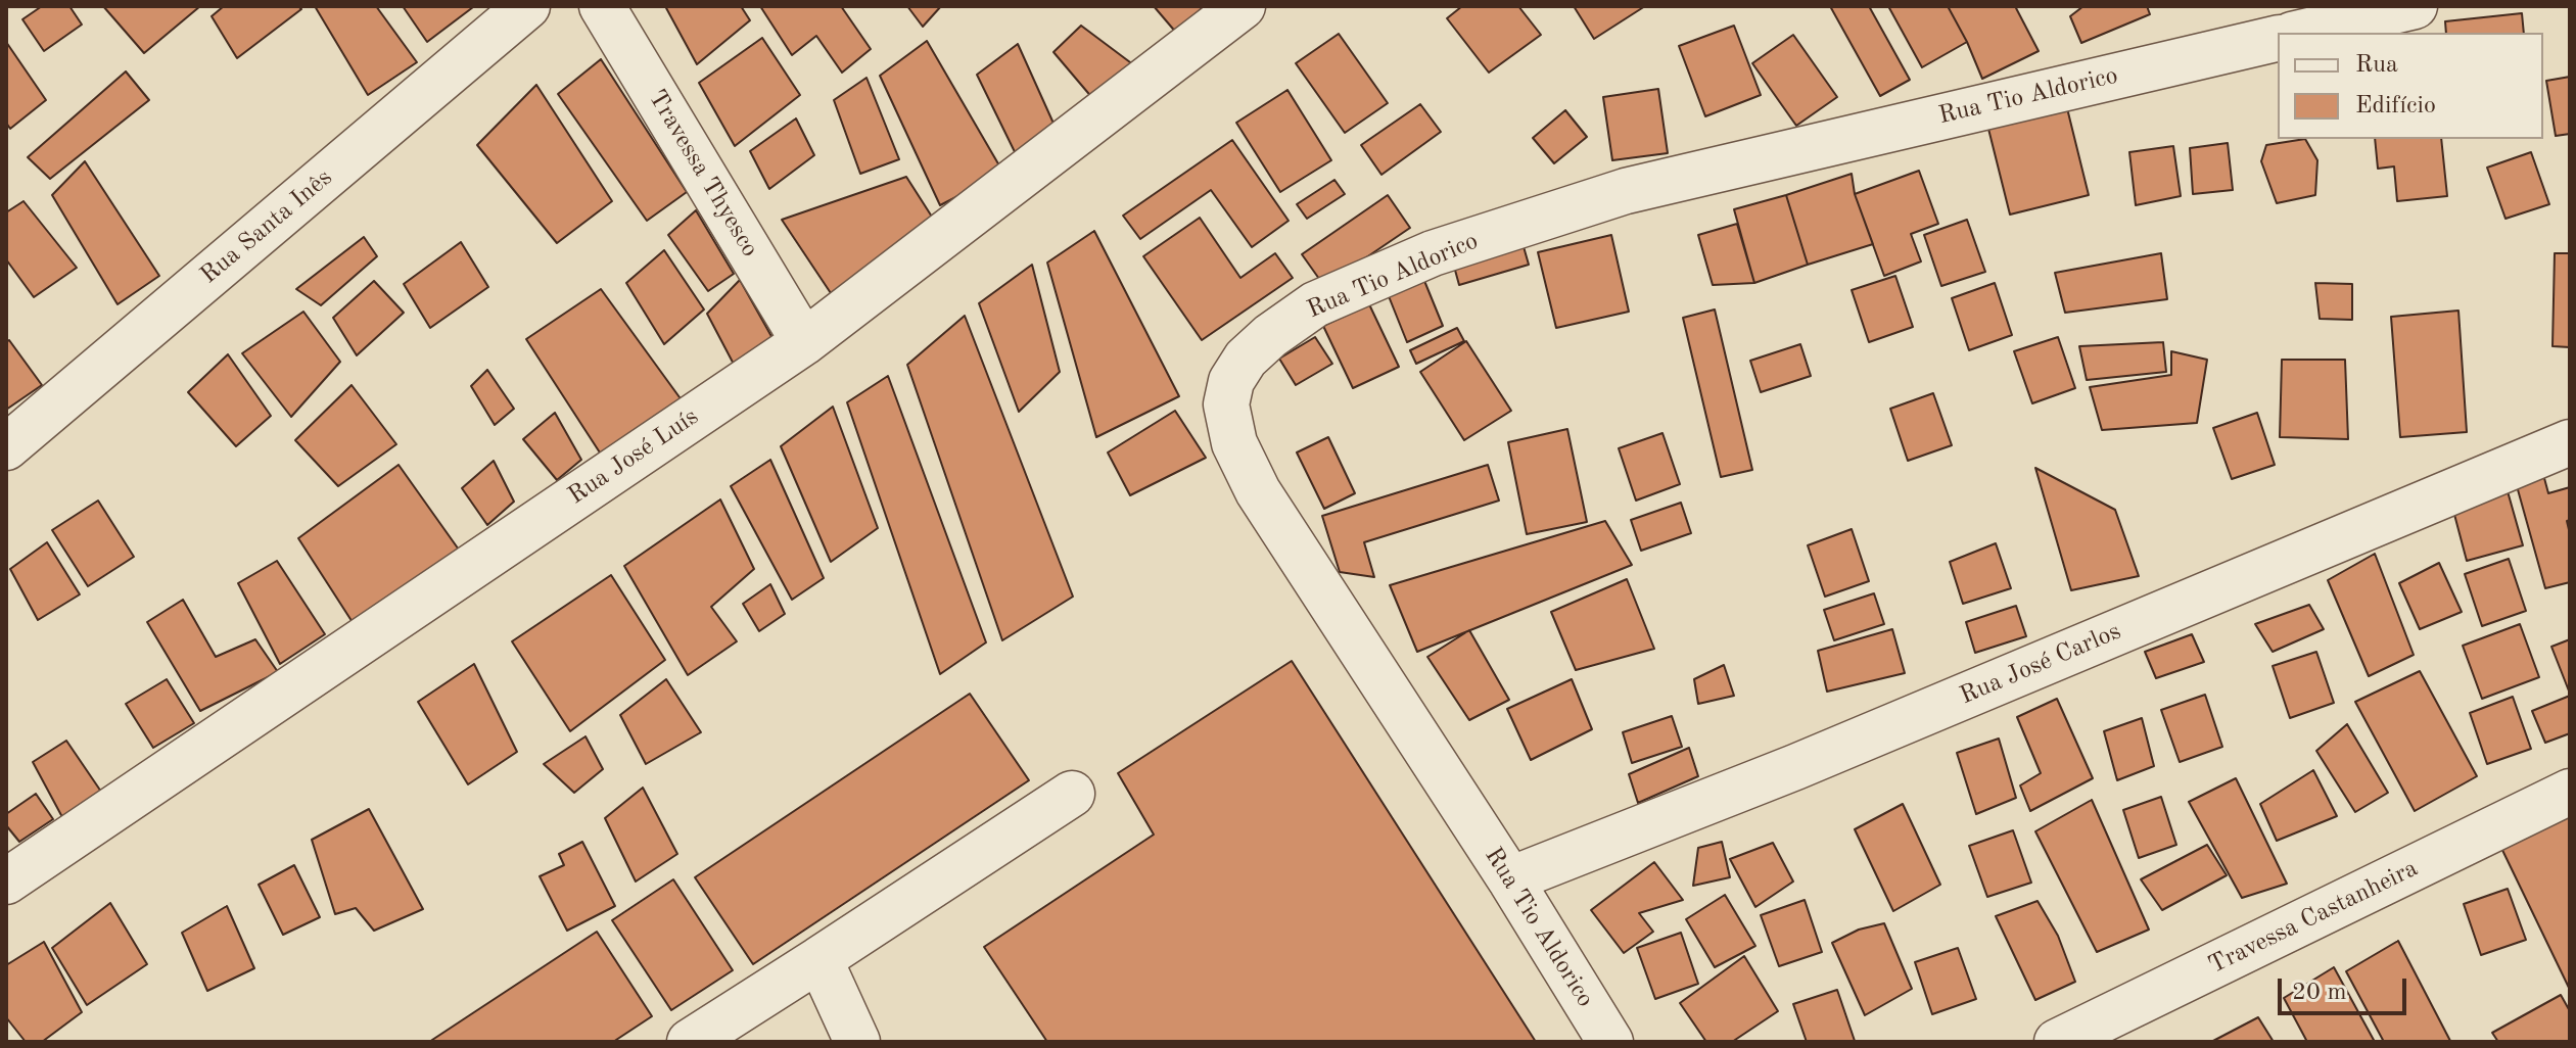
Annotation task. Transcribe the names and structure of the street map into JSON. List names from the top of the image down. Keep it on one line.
{"streets":{"street":["Rua Tio Aldorico","Travessa Thyesco","Rua Santa Inês","Rua José Luís","Rua José Carlos","Travessa Castanheira"]},"crossings":[["Rua Tio Aldorico","Rua José Carlos"],["Travessa Thyesco","Rua José Luís"]],"legend":["Rua","Edifício"],"scale_bar":"20 m"}
